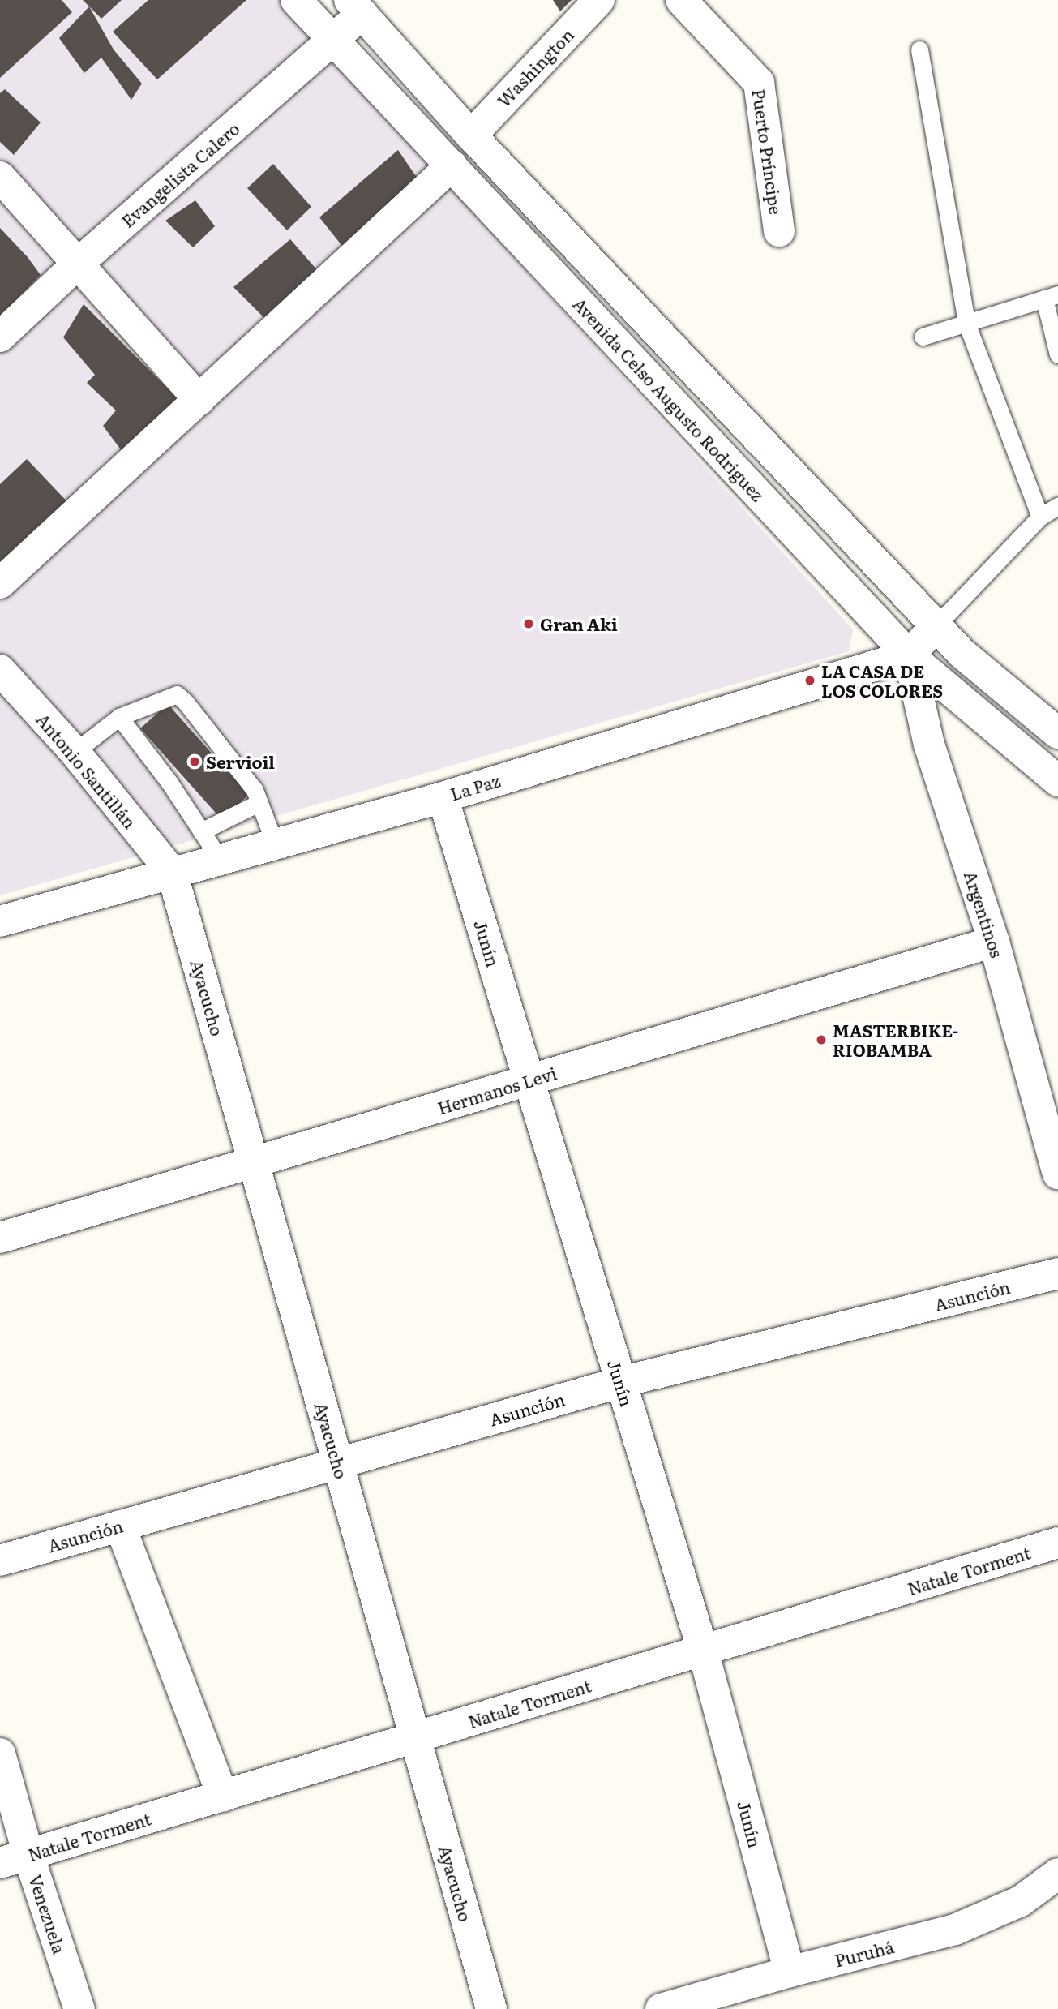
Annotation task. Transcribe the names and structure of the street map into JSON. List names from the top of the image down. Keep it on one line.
{"streets":{"street":["Washington","Puerto Príncipe","Evangelista Calero","Avenida Celso Augusto Rodriguez","Antonio Santillán","La Paz","Argentinos","Junín","Ayacucho","Hermanos Levi","Asunción","Natale Torment","Venezuela","Puruhá"]},"crossings":[["Evangelista Calero","Avenida Celso Augusto Rodriguez"],["Avenida Celso Augusto Rodriguez","La Paz"],["Avenida Celso Augusto Rodriguez","Argentinos"],["Antonio Santillán","La Paz"],["Antonio Santillán","Ayacucho"],["La Paz","Argentinos"],["La Paz","Junín"],["La Paz","Ayacucho"],["Argentinos","Hermanos Levi"],["Junín","Hermanos Levi"],["Junín","Asunción"],["Junín","Natale Torment"],["Junín","Puruhá"],["Ayacucho","Hermanos Levi"],["Ayacucho","Asunción"],["Ayacucho","Natale Torment"],["Natale Torment","Venezuela"]],"places":["Gran Aki","LA CASA DE LOS COLORES","Servioil","MASTERBIKE- RIOBAMBA"]}
